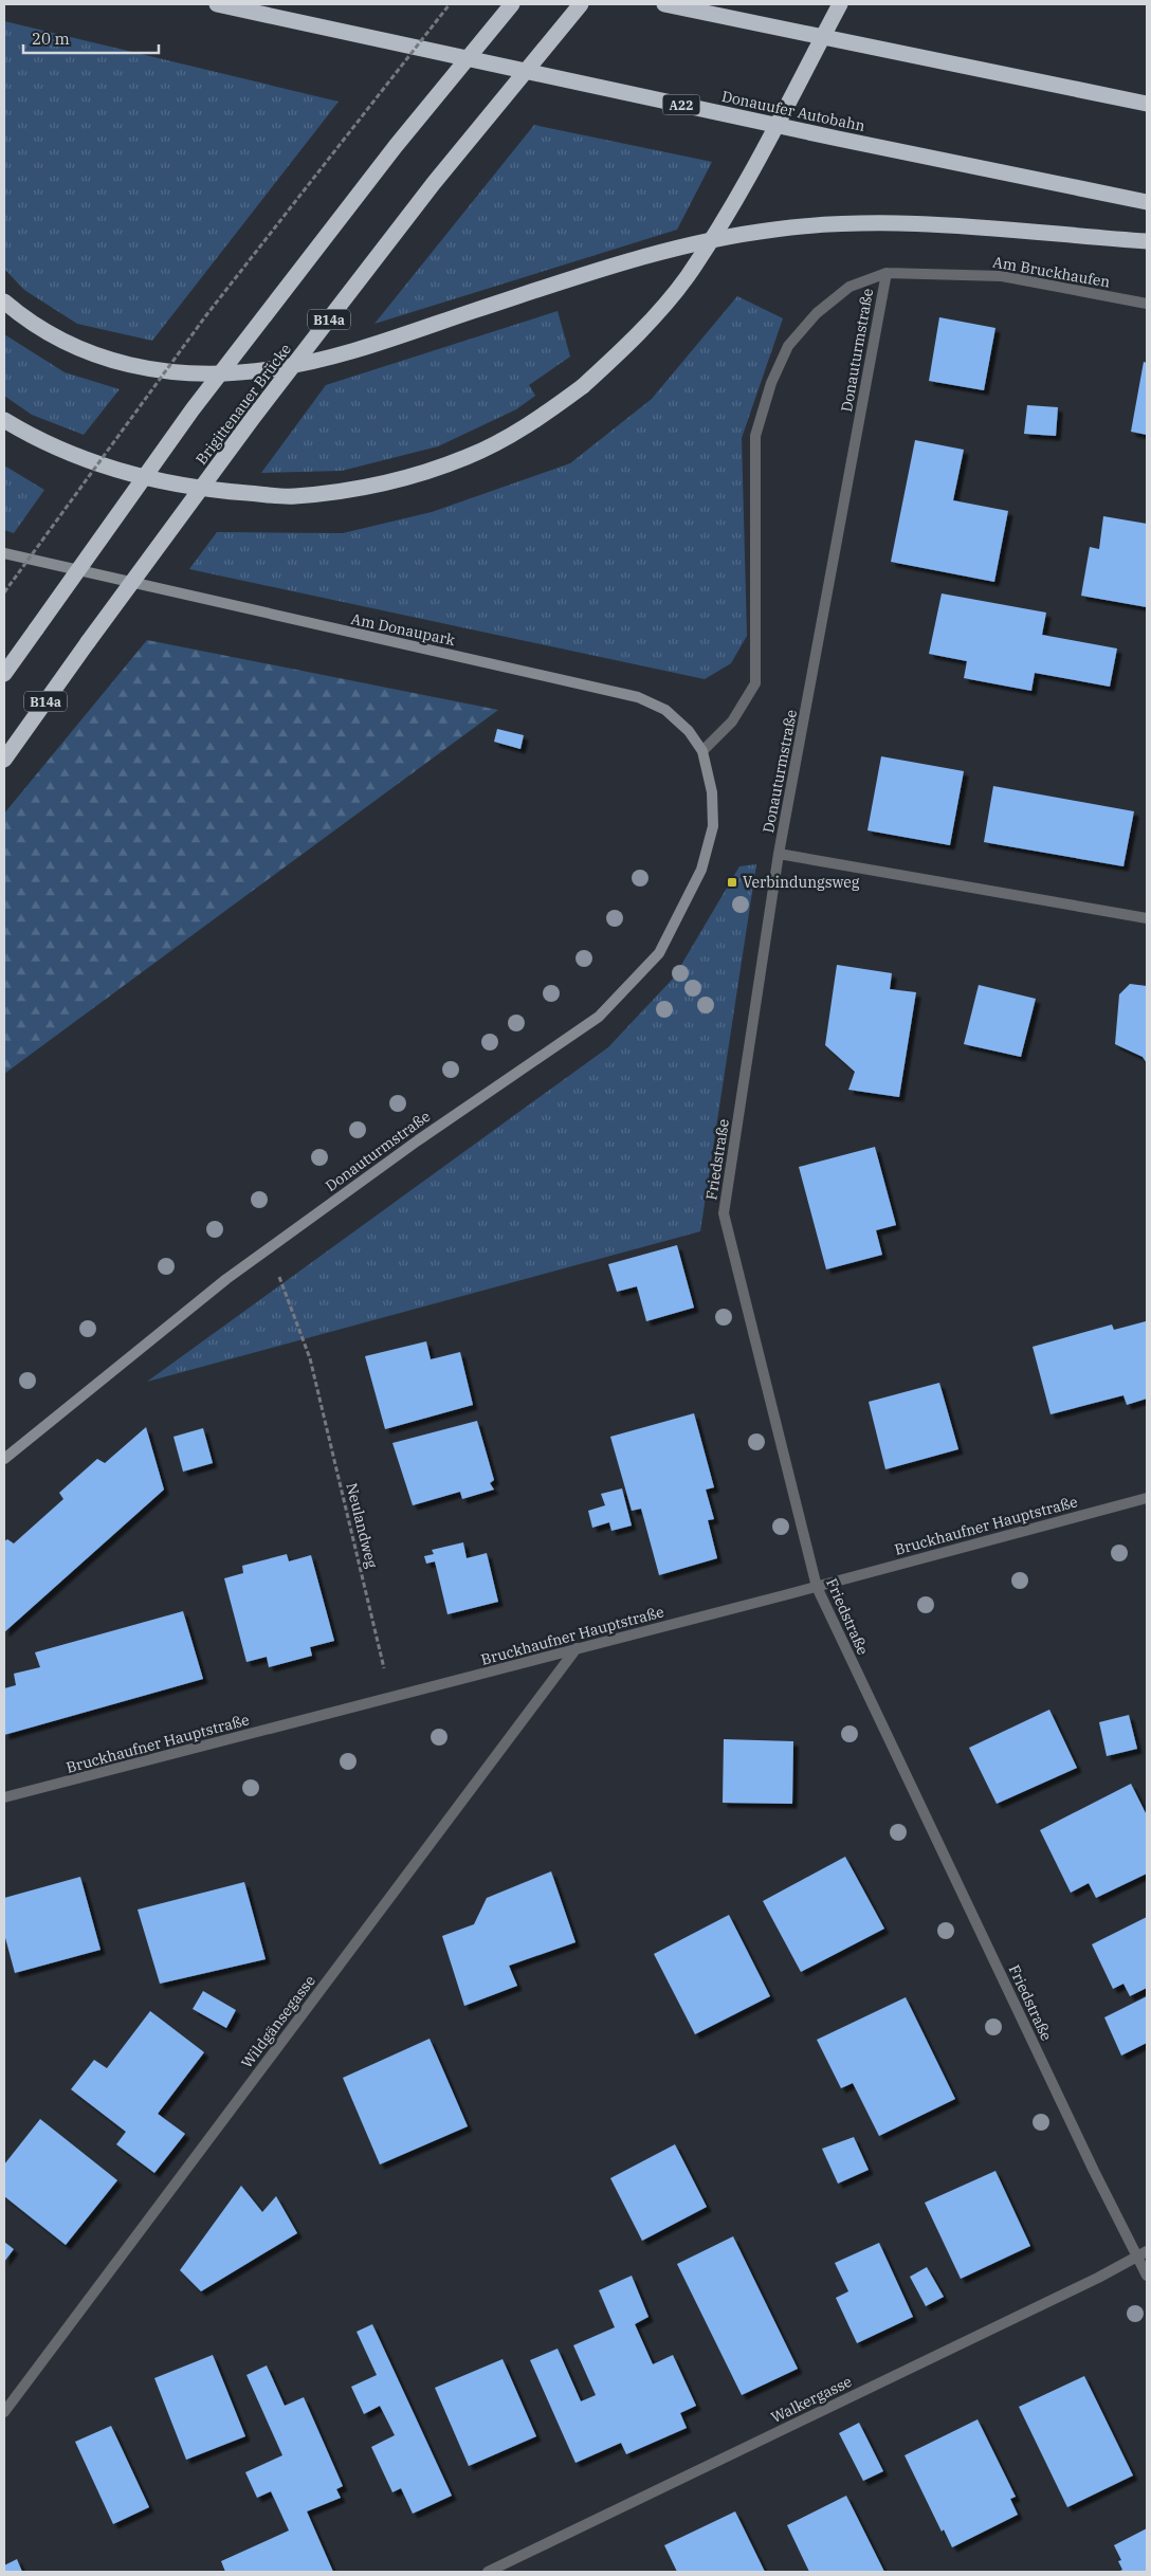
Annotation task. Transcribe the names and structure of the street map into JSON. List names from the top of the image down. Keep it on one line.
{"streets":{"highway":["A22","Donauufer Autobahn","B14a","Brigittenauer Brücke"],"street":["Am Bruckhaufen","Donauturmstraße","Am Donaupark","Friedstraße","Bruckhaufner Hauptstraße","Wildgänsegasse","Walkergasse"],"path":["Neulandweg"]},"crossings":[["Am Bruckhaufen","Donauturmstraße"],["Donauturmstraße","Am Donaupark"],["Donauturmstraße","Friedstraße"],["Friedstraße","Bruckhaufner Hauptstraße"],["Friedstraße","Walkergasse"],["Neulandweg","Bruckhaufner Hauptstraße"],["Bruckhaufner Hauptstraße","Wildgänsegasse"]],"places":{"transit":["Verbindungsweg"]},"scale_bar":"20 m"}
